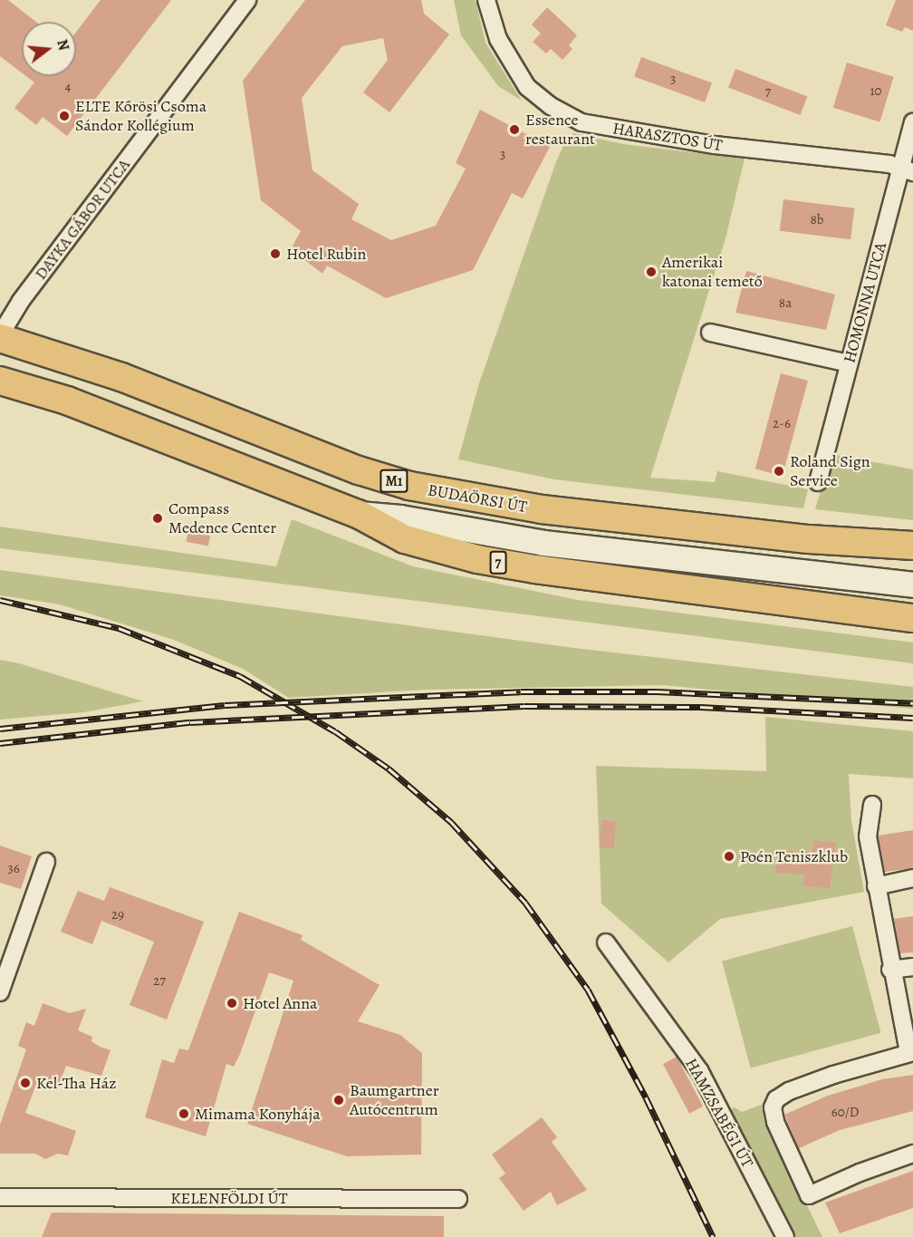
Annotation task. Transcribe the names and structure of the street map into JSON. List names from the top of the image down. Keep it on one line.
{"streets":{"main road":["M1","BUDAÖRSI ÚT","7"],"street":["HARASZTOS ÚT","DAYKA GÁBOR UTCA","HOMONNA UTCA","HAMZSABÉGI ÚT","KELENFÖLDI ÚT"]},"crossings":[["HARASZTOS ÚT","HOMONNA UTCA"],["DAYKA GÁBOR UTCA","BUDAÖRSI ÚT"]],"places":["ELTE Kőrösi Csoma Sándor Kollégium","Essence restaurant","Hotel Rubin","Amerikai katonai temető","Roland Sign Service","Compass Medence Center","Poén Teniszklub","Hotel Anna","Kel-Tha Ház","Baumgartner Autócentrum","Mimama Konyhája"],"house_numbers":["3","4","10","7","3","8b","8a","2-6","36","29","27","60/D"],"north":"right"}
